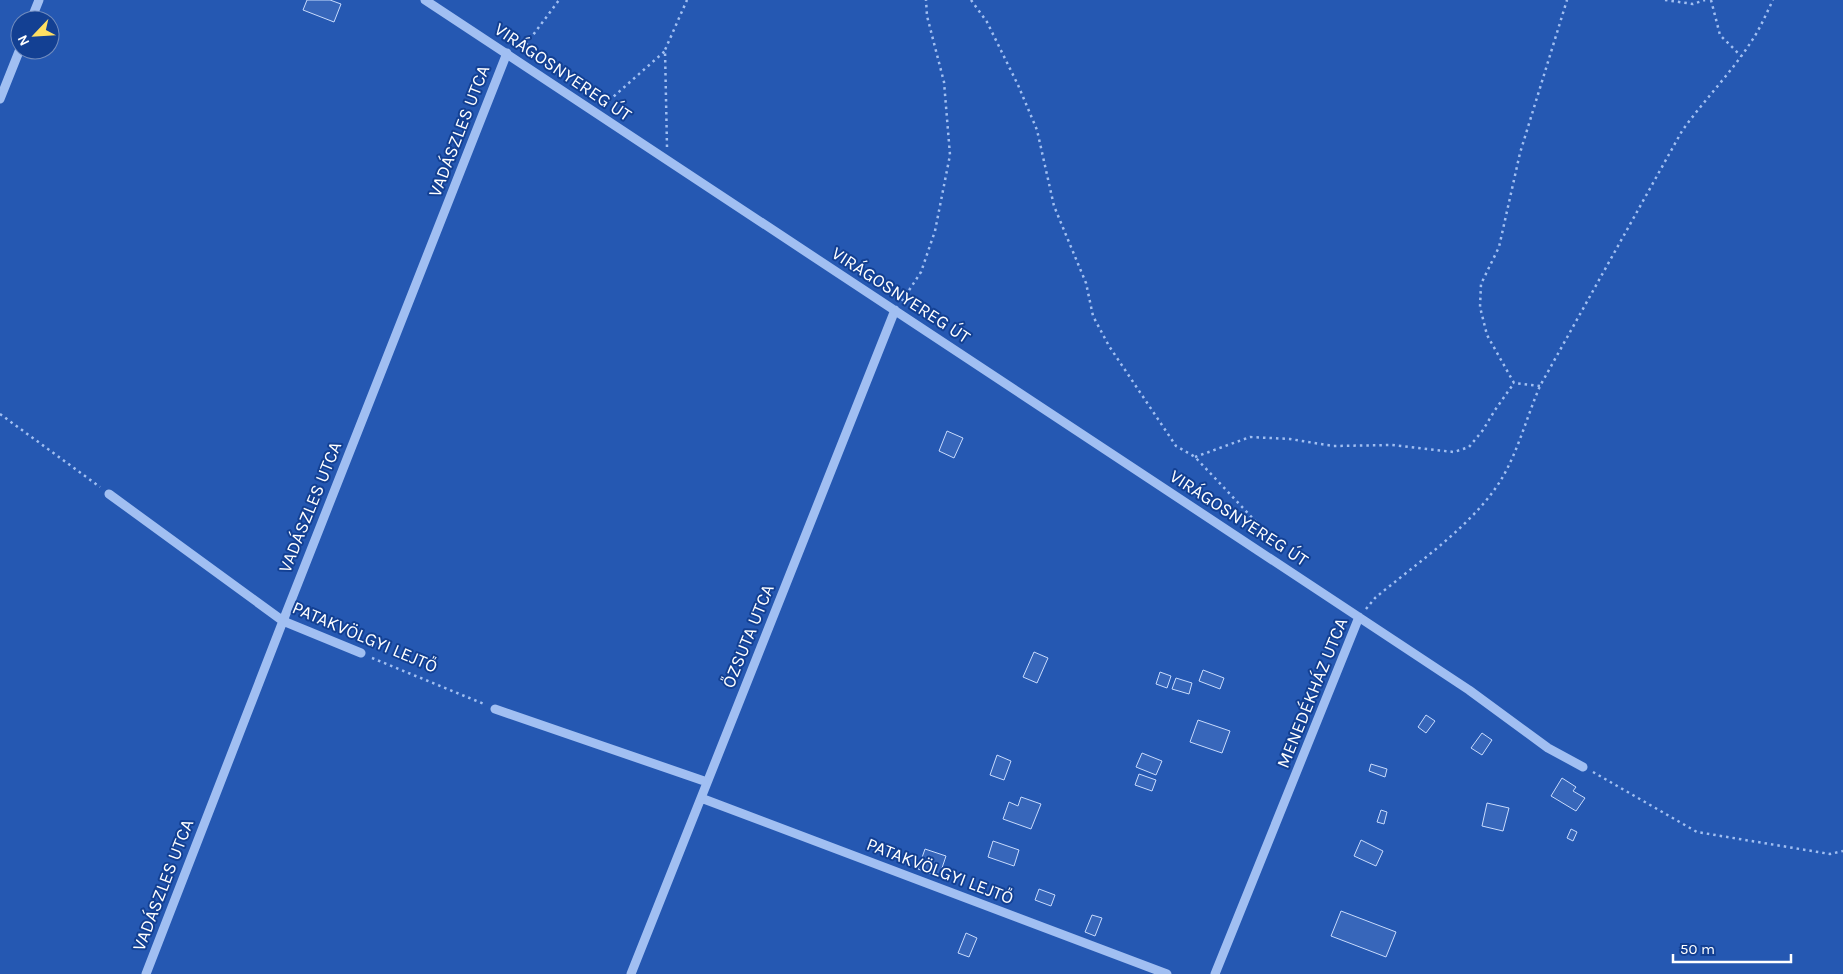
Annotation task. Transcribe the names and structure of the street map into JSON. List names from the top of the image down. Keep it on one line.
{"streets":{"street":["VIRÁGOSNYEREG ÚT","VADÁSZLES UTCA","ŐZSUTA UTCA","PATAKVÖLGYI LEJTŐ","MENEDÉKHÁZ UTCA"]},"crossings":[["VIRÁGOSNYEREG ÚT","VADÁSZLES UTCA"],["VIRÁGOSNYEREG ÚT","ŐZSUTA UTCA"],["VIRÁGOSNYEREG ÚT","MENEDÉKHÁZ UTCA"],["VADÁSZLES UTCA","PATAKVÖLGYI LEJTŐ"],["ŐZSUTA UTCA","PATAKVÖLGYI LEJTŐ"]],"scale_bar":"50 m","north":"bottom left"}
